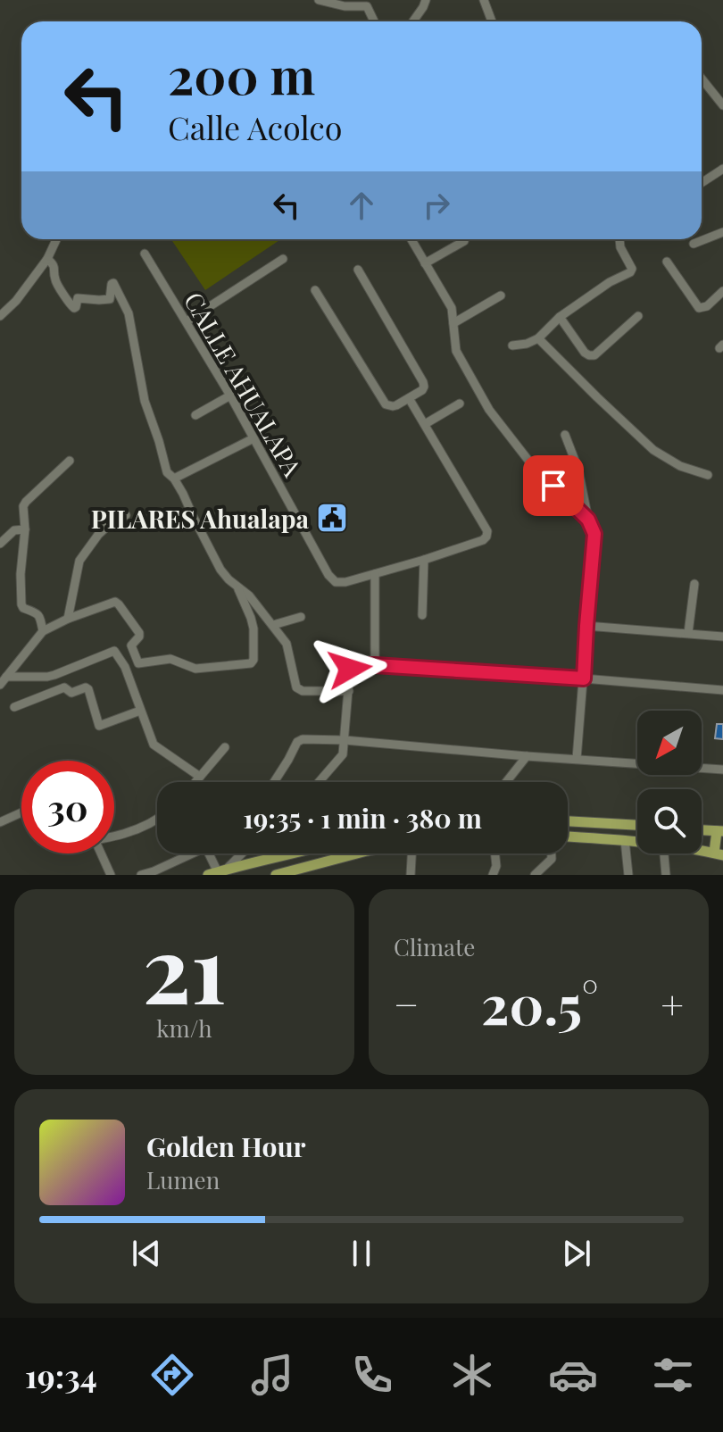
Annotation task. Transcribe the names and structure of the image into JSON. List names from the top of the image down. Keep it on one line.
{"streets":{"street":["CALLE AHUALAPA"]},"places":{"public building":["PILARES Ahualapa"]},"north":"bottom left","page":{"turn":["200 m","Calle Acolco"],"limit":"30","trip":"19:35 · 1 min · 380 m","tile":[["21","km/h"],"Climate"],"heat":["−","20.5°","+"],"song":["Golden Hour","Lumen"],"tabs":"19:34"}}
